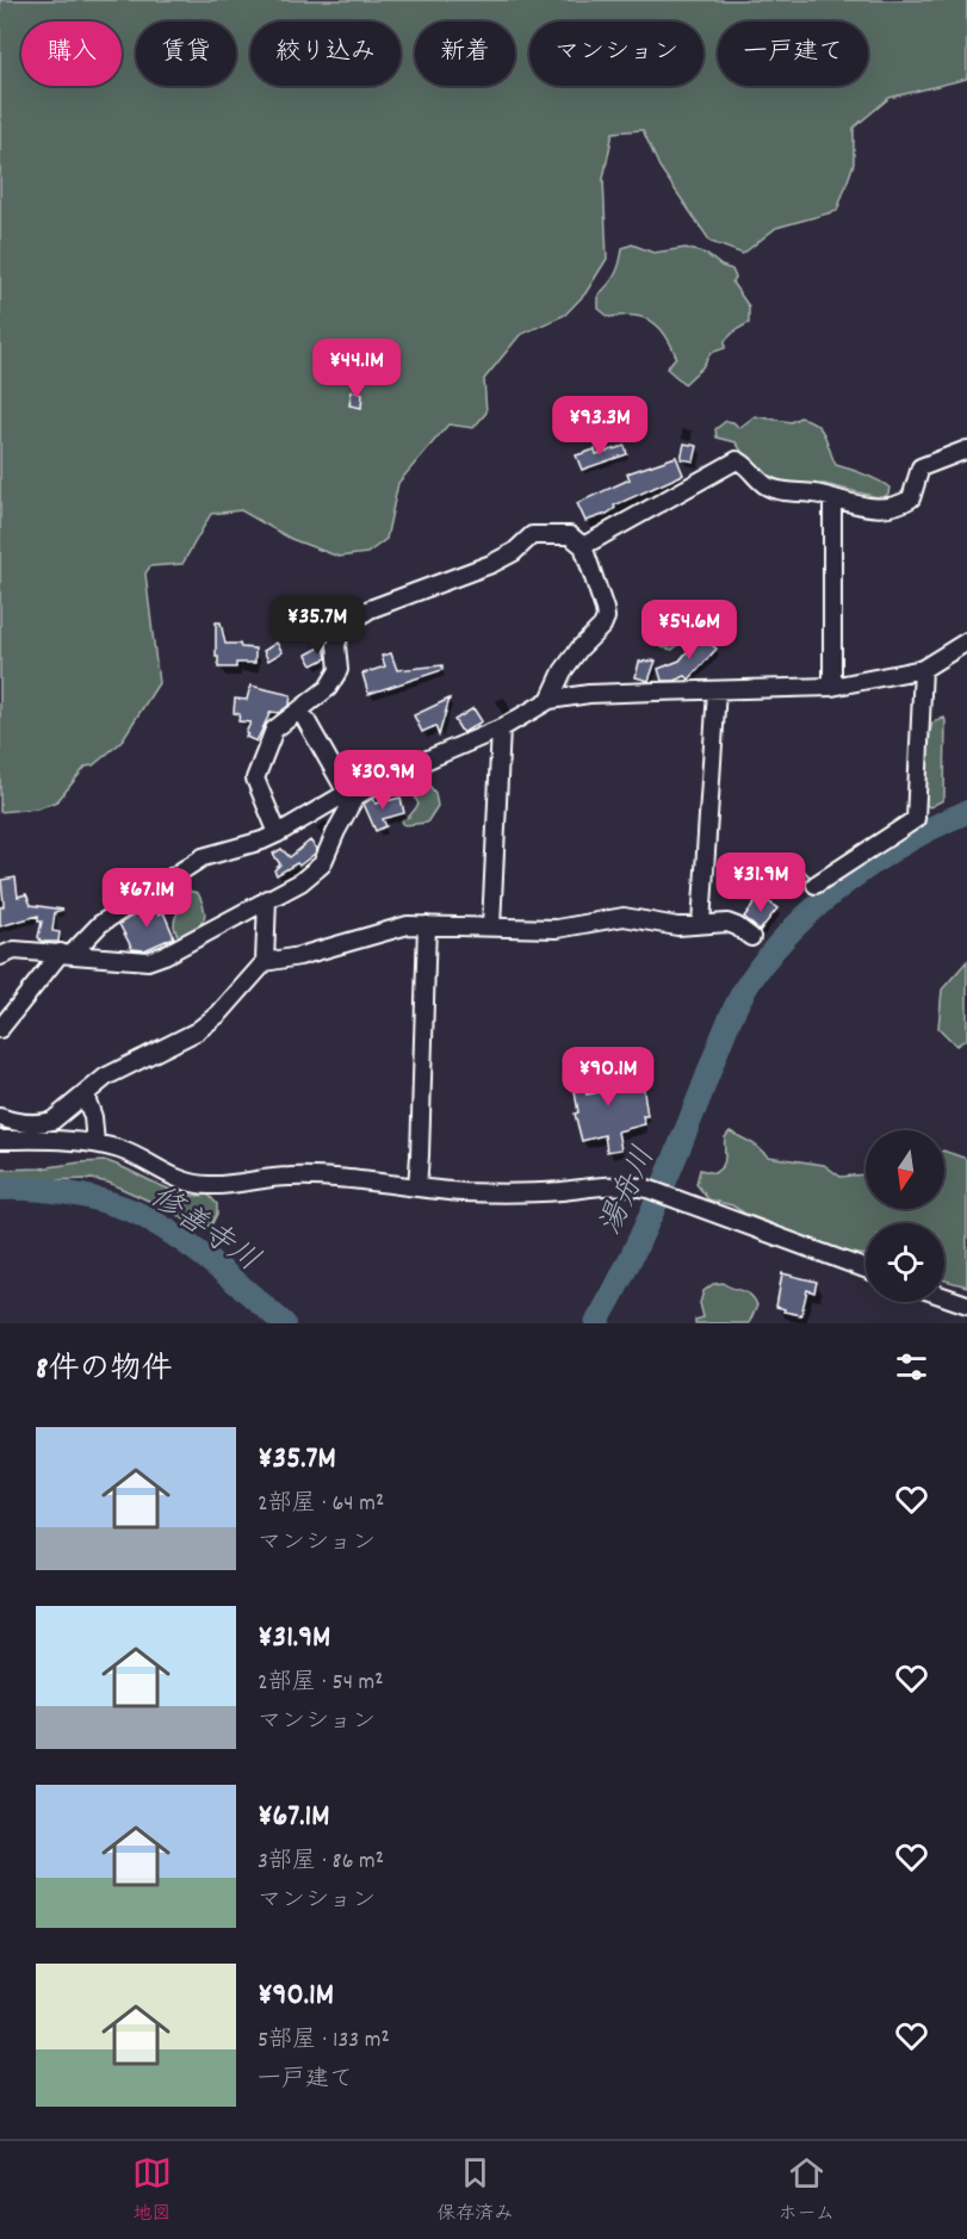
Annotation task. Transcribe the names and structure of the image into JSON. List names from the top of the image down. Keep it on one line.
{"water":["湯舟川","修善寺川"],"north":"bottom","page":{"chip":["購入","賃貸","絞り込み","新着","マンション","一戸建て"],"price":["¥44.1M","¥93.3M","¥35.7M","¥54.6M","¥30.9M","¥31.9M","¥67.1M","¥90.1M"],"heading":"8件の物件","list":[{"name":"¥35.7M","note":"2部屋 · 64 m² · マンション"},{"name":"¥31.9M","note":"2部屋 · 54 m² · マンション"},{"name":"¥67.1M","note":"3部屋 · 86 m² · マンション"},{"name":"¥90.1M","note":"5部屋 · 133 m² · 一戸建て"}],"tabs":["地図","保存済み","ホーム"]}}
